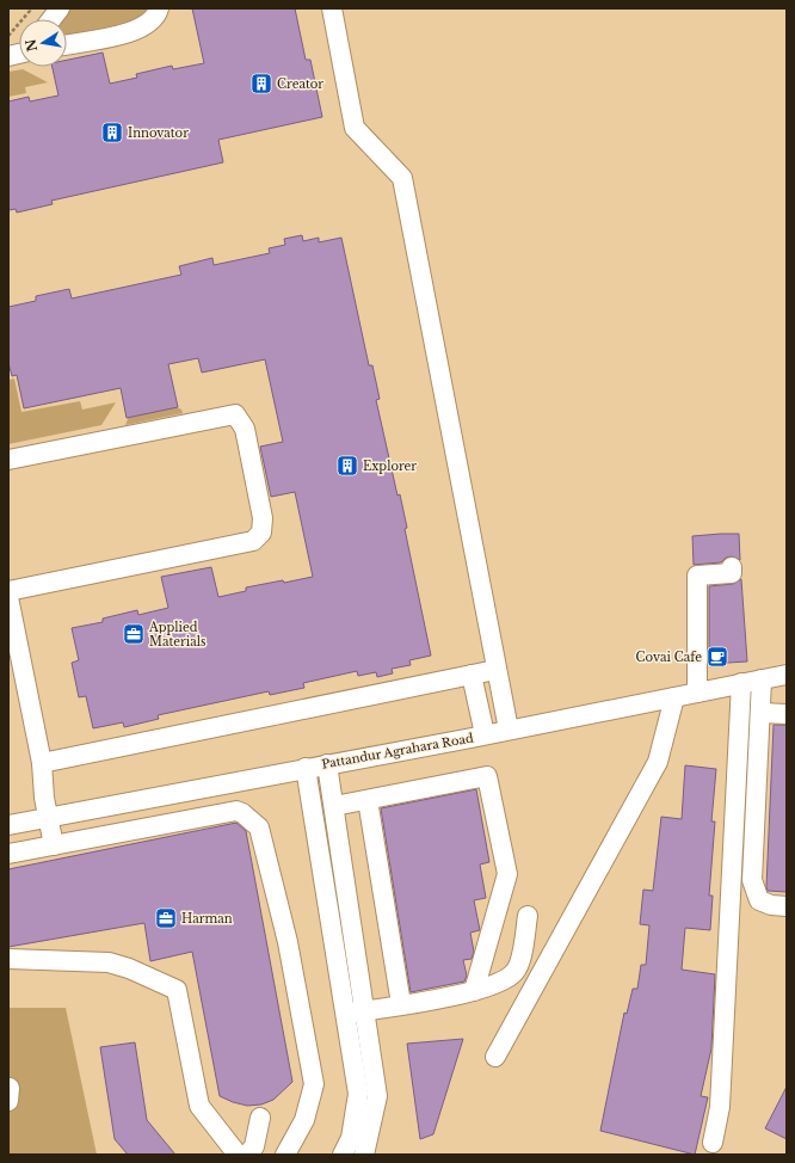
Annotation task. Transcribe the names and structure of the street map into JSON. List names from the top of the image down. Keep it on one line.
{"streets":{"street":["Pattandur Agrahara Road"]},"places":{"building":["Creator","Innovator","Explorer"],"office":["Applied Materials","Harman"],"cafe":["Covai Cafe"]},"north":"left"}
